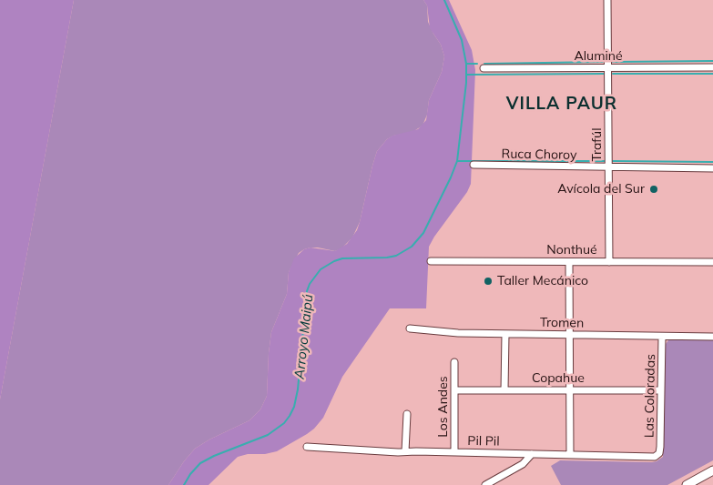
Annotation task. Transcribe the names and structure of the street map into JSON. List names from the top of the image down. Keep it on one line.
{"streets":{"street":["Aluminé","Trafúl","Ruca Choroy","Nonthué","Tromen","Copahue","Las Coloradas","Los Andes","Pil Pil"]},"crossings":[["Aluminé","Trafúl"],["Trafúl","Ruca Choroy"],["Trafúl","Nonthué"],["Tromen","Las Coloradas"],["Copahue","Las Coloradas"],["Copahue","Los Andes"],["Las Coloradas","Pil Pil"],["Los Andes","Pil Pil"]],"districts":["VILLA PAUR"],"water":["Arroyo Maipú"],"places":["Avícola del Sur","Taller Mecánico"]}
